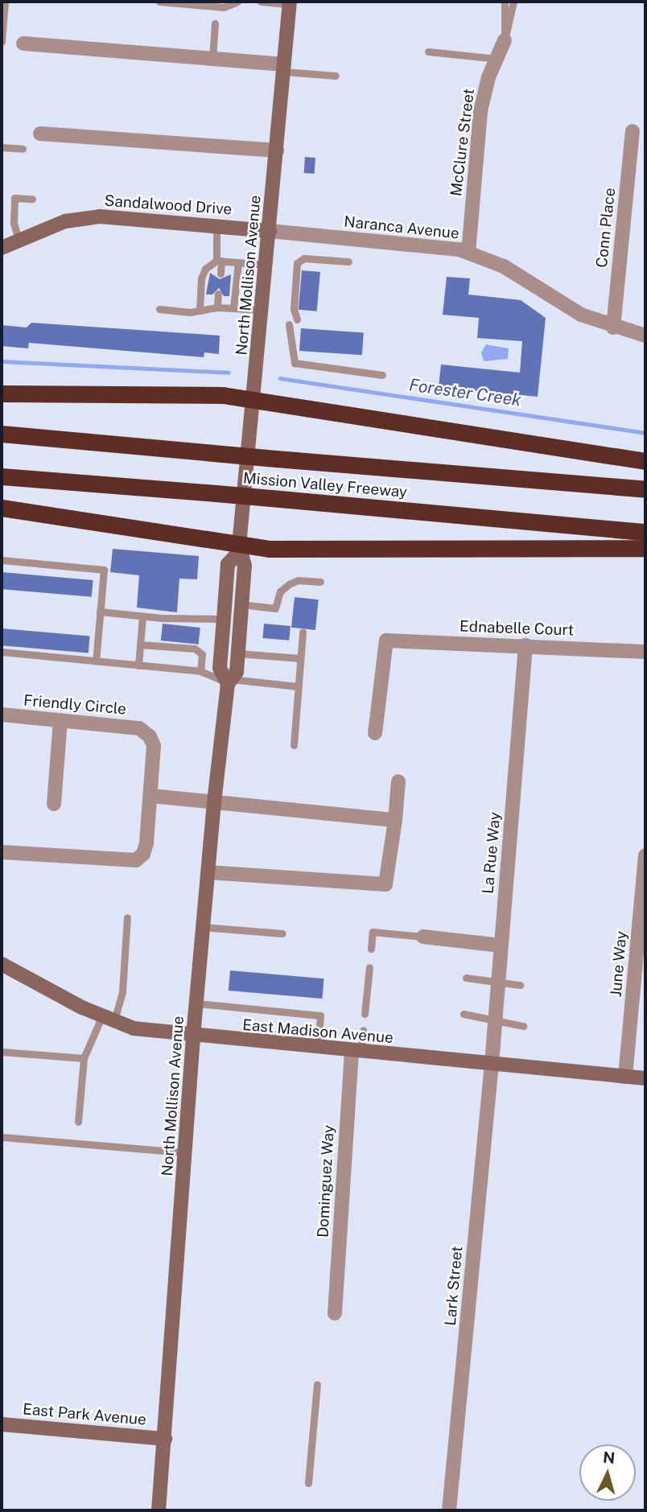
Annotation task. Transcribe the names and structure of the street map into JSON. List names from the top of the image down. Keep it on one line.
{"streets":{"highway":["Mission Valley Freeway"],"main road":["Sandalwood Drive","North Mollison Avenue","East Madison Avenue","East Park Avenue"],"street":["McClure Street","Naranca Avenue","Conn Place","Ednabelle Court","Friendly Circle","La Rue Way","June Way","Dominguez Way","Lark Street"]},"crossings":[["McClure Street","Naranca Avenue"],["Sandalwood Drive","Naranca Avenue"],["Sandalwood Drive","North Mollison Avenue"],["Naranca Avenue","Conn Place"],["Naranca Avenue","North Mollison Avenue"],["North Mollison Avenue","East Madison Avenue"],["North Mollison Avenue","East Park Avenue"],["Ednabelle Court","La Rue Way"],["La Rue Way","East Madison Avenue"],["La Rue Way","Lark Street"],["June Way","East Madison Avenue"],["East Madison Avenue","Dominguez Way"],["East Madison Avenue","Lark Street"]],"water":["Forester Creek"],"north":"top"}
